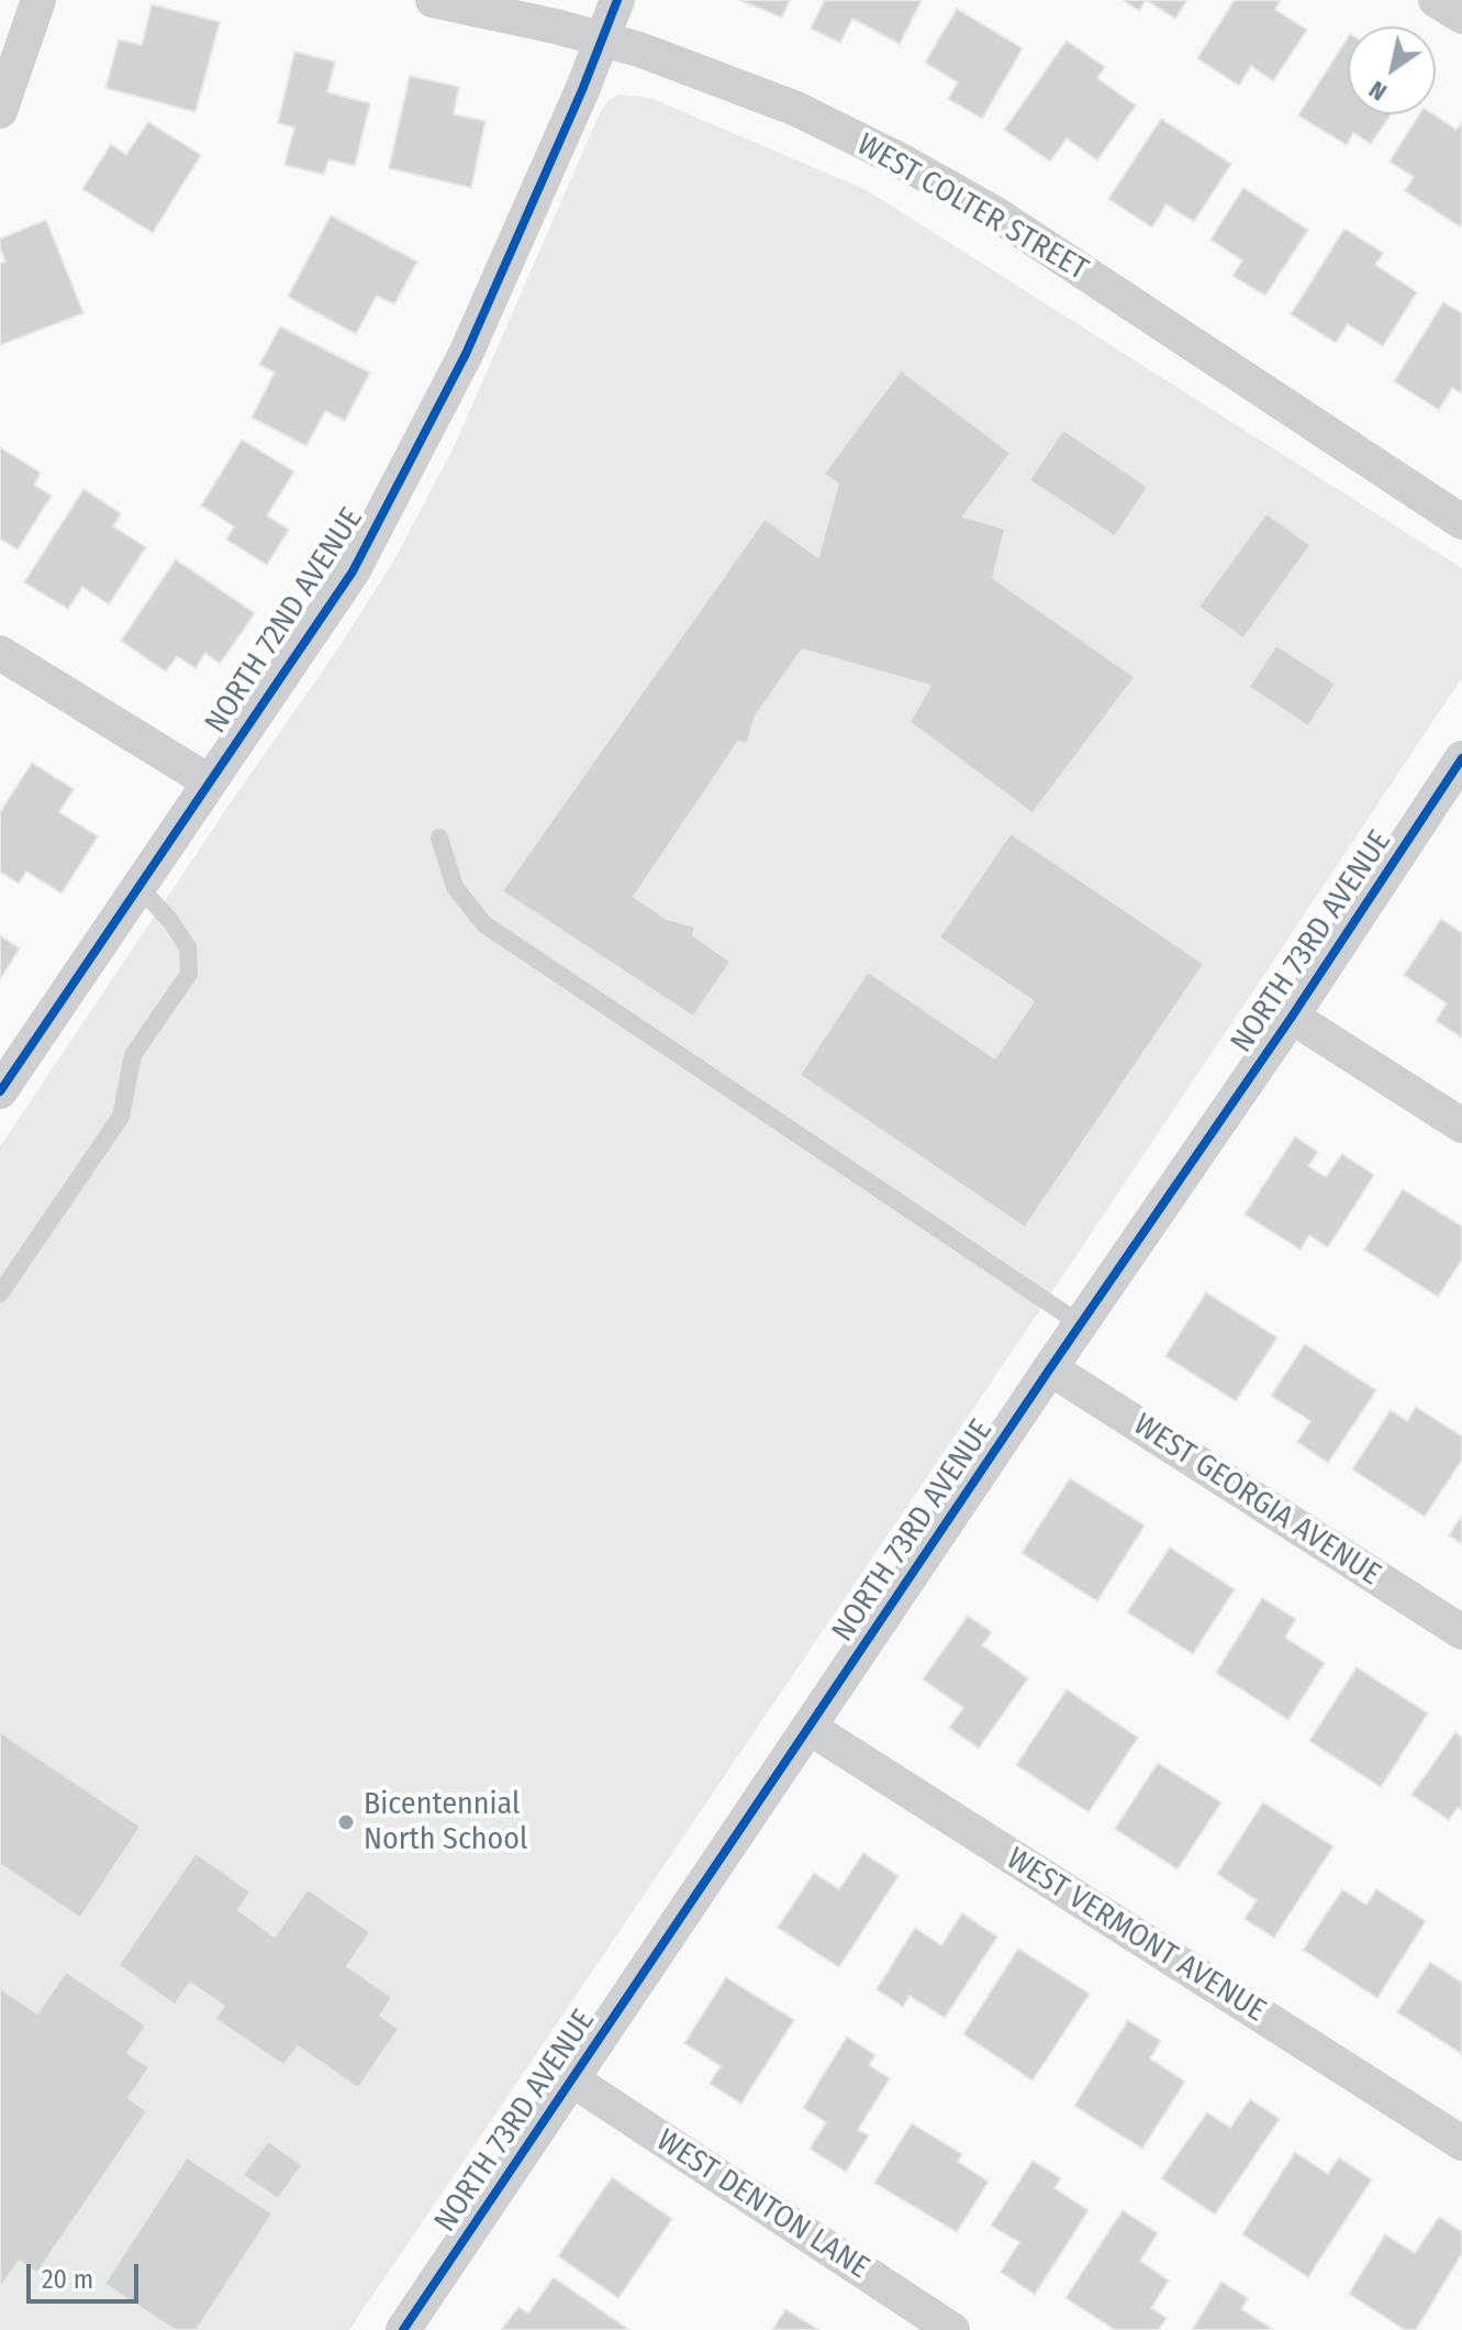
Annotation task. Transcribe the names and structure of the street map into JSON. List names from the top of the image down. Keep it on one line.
{"streets":{"street":["WEST COLTER STREET","NORTH 72ND AVENUE","NORTH 73RD AVENUE","WEST GEORGIA AVENUE","WEST VERMONT AVENUE","WEST DENTON LANE"]},"crossings":[["WEST COLTER STREET","NORTH 72ND AVENUE"],["NORTH 73RD AVENUE","WEST GEORGIA AVENUE"],["NORTH 73RD AVENUE","WEST VERMONT AVENUE"],["NORTH 73RD AVENUE","WEST DENTON LANE"]],"places":["Bicentennial North School"],"scale_bar":"20 m","north":"bottom left"}
